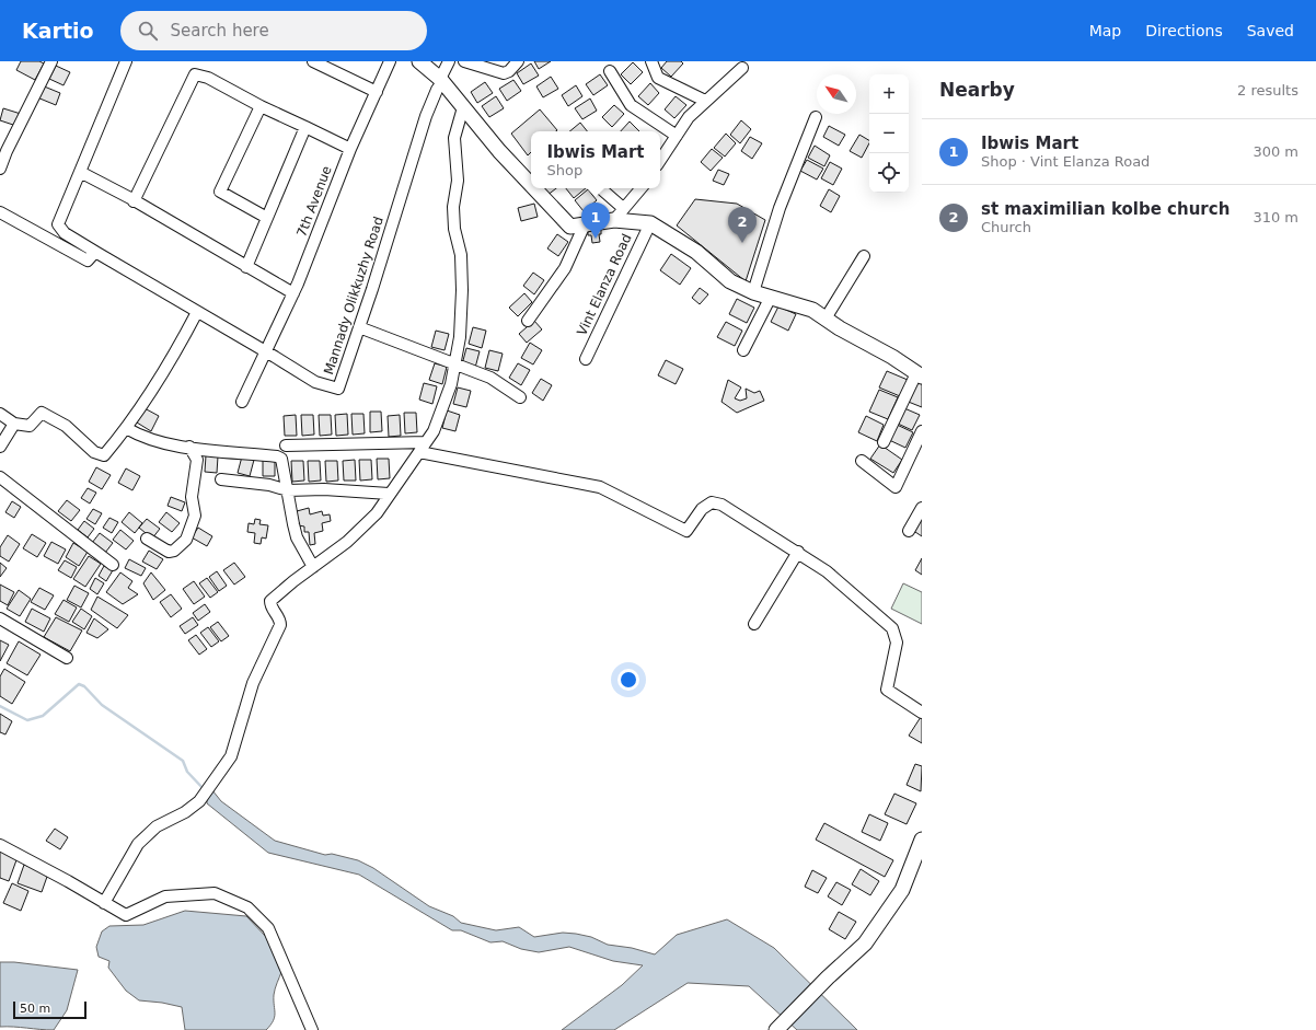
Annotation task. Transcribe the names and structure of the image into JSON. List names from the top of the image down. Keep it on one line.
{"streets":{"street":["7th Avenue","Vint Elanza Road","Mannady Olikkuzhy Road"]},"crossings":[["7th Avenue","Mannady Olikkuzhy Road"]],"scale_bar":"50 m","north":"top left","page":{"header":"Kartio","search":"Search here","nav":["Map","Directions","Saved"],"heading":["Nearby","2 results"],"map_buttons":["+","−"],"list":[{"mark":"1","name":"Ibwis Mart","note":"Shop · Vint Elanza Road","value":"300 m"},{"mark":"2","name":"st maximilian kolbe church","note":"Church","value":"310 m"}],"popup":["Ibwis Mart","Shop"],"pins":["1","2"],"scale":"50 m"}}
